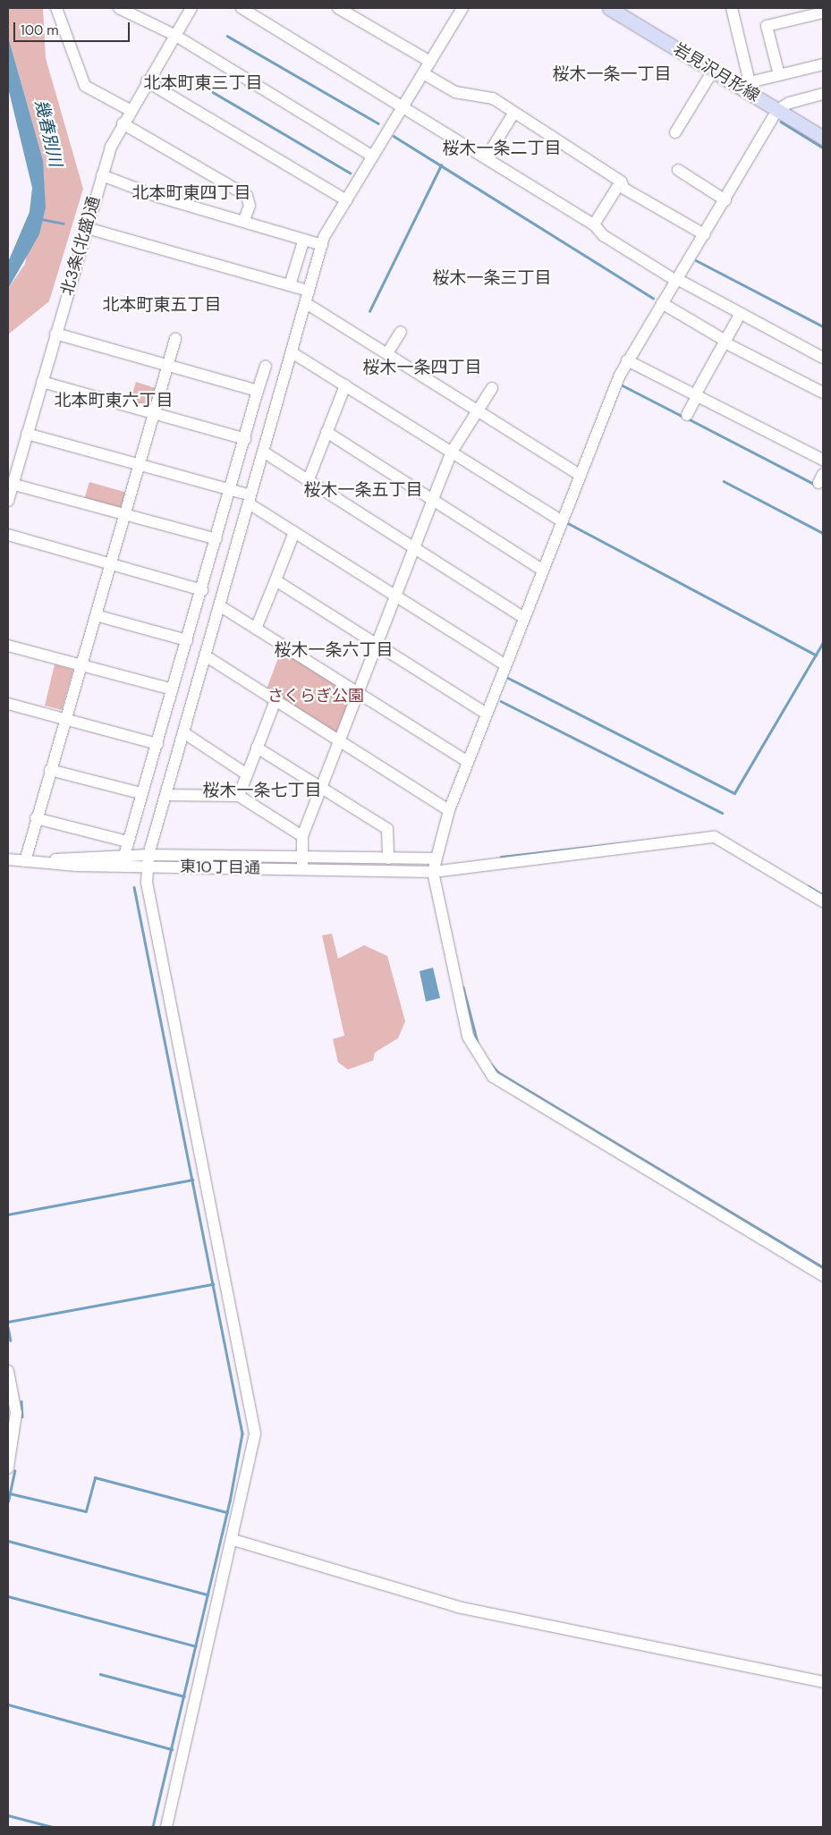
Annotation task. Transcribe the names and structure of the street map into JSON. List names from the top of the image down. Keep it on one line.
{"streets":{"main road":["岩見沢月形線"],"street":["北3条(北盛)通","東10丁目通"]},"districts":["桜木一条一丁目","北本町東三丁目","桜木一条二丁目","北本町東四丁目","桜木一条三丁目","北本町東五丁目","桜木一条四丁目","北本町東六丁目","桜木一条五丁目","桜木一条六丁目","桜木一条七丁目"],"water":["幾春別川"],"parks":["さくらぎ公園"],"scale_bar":"100 m"}
